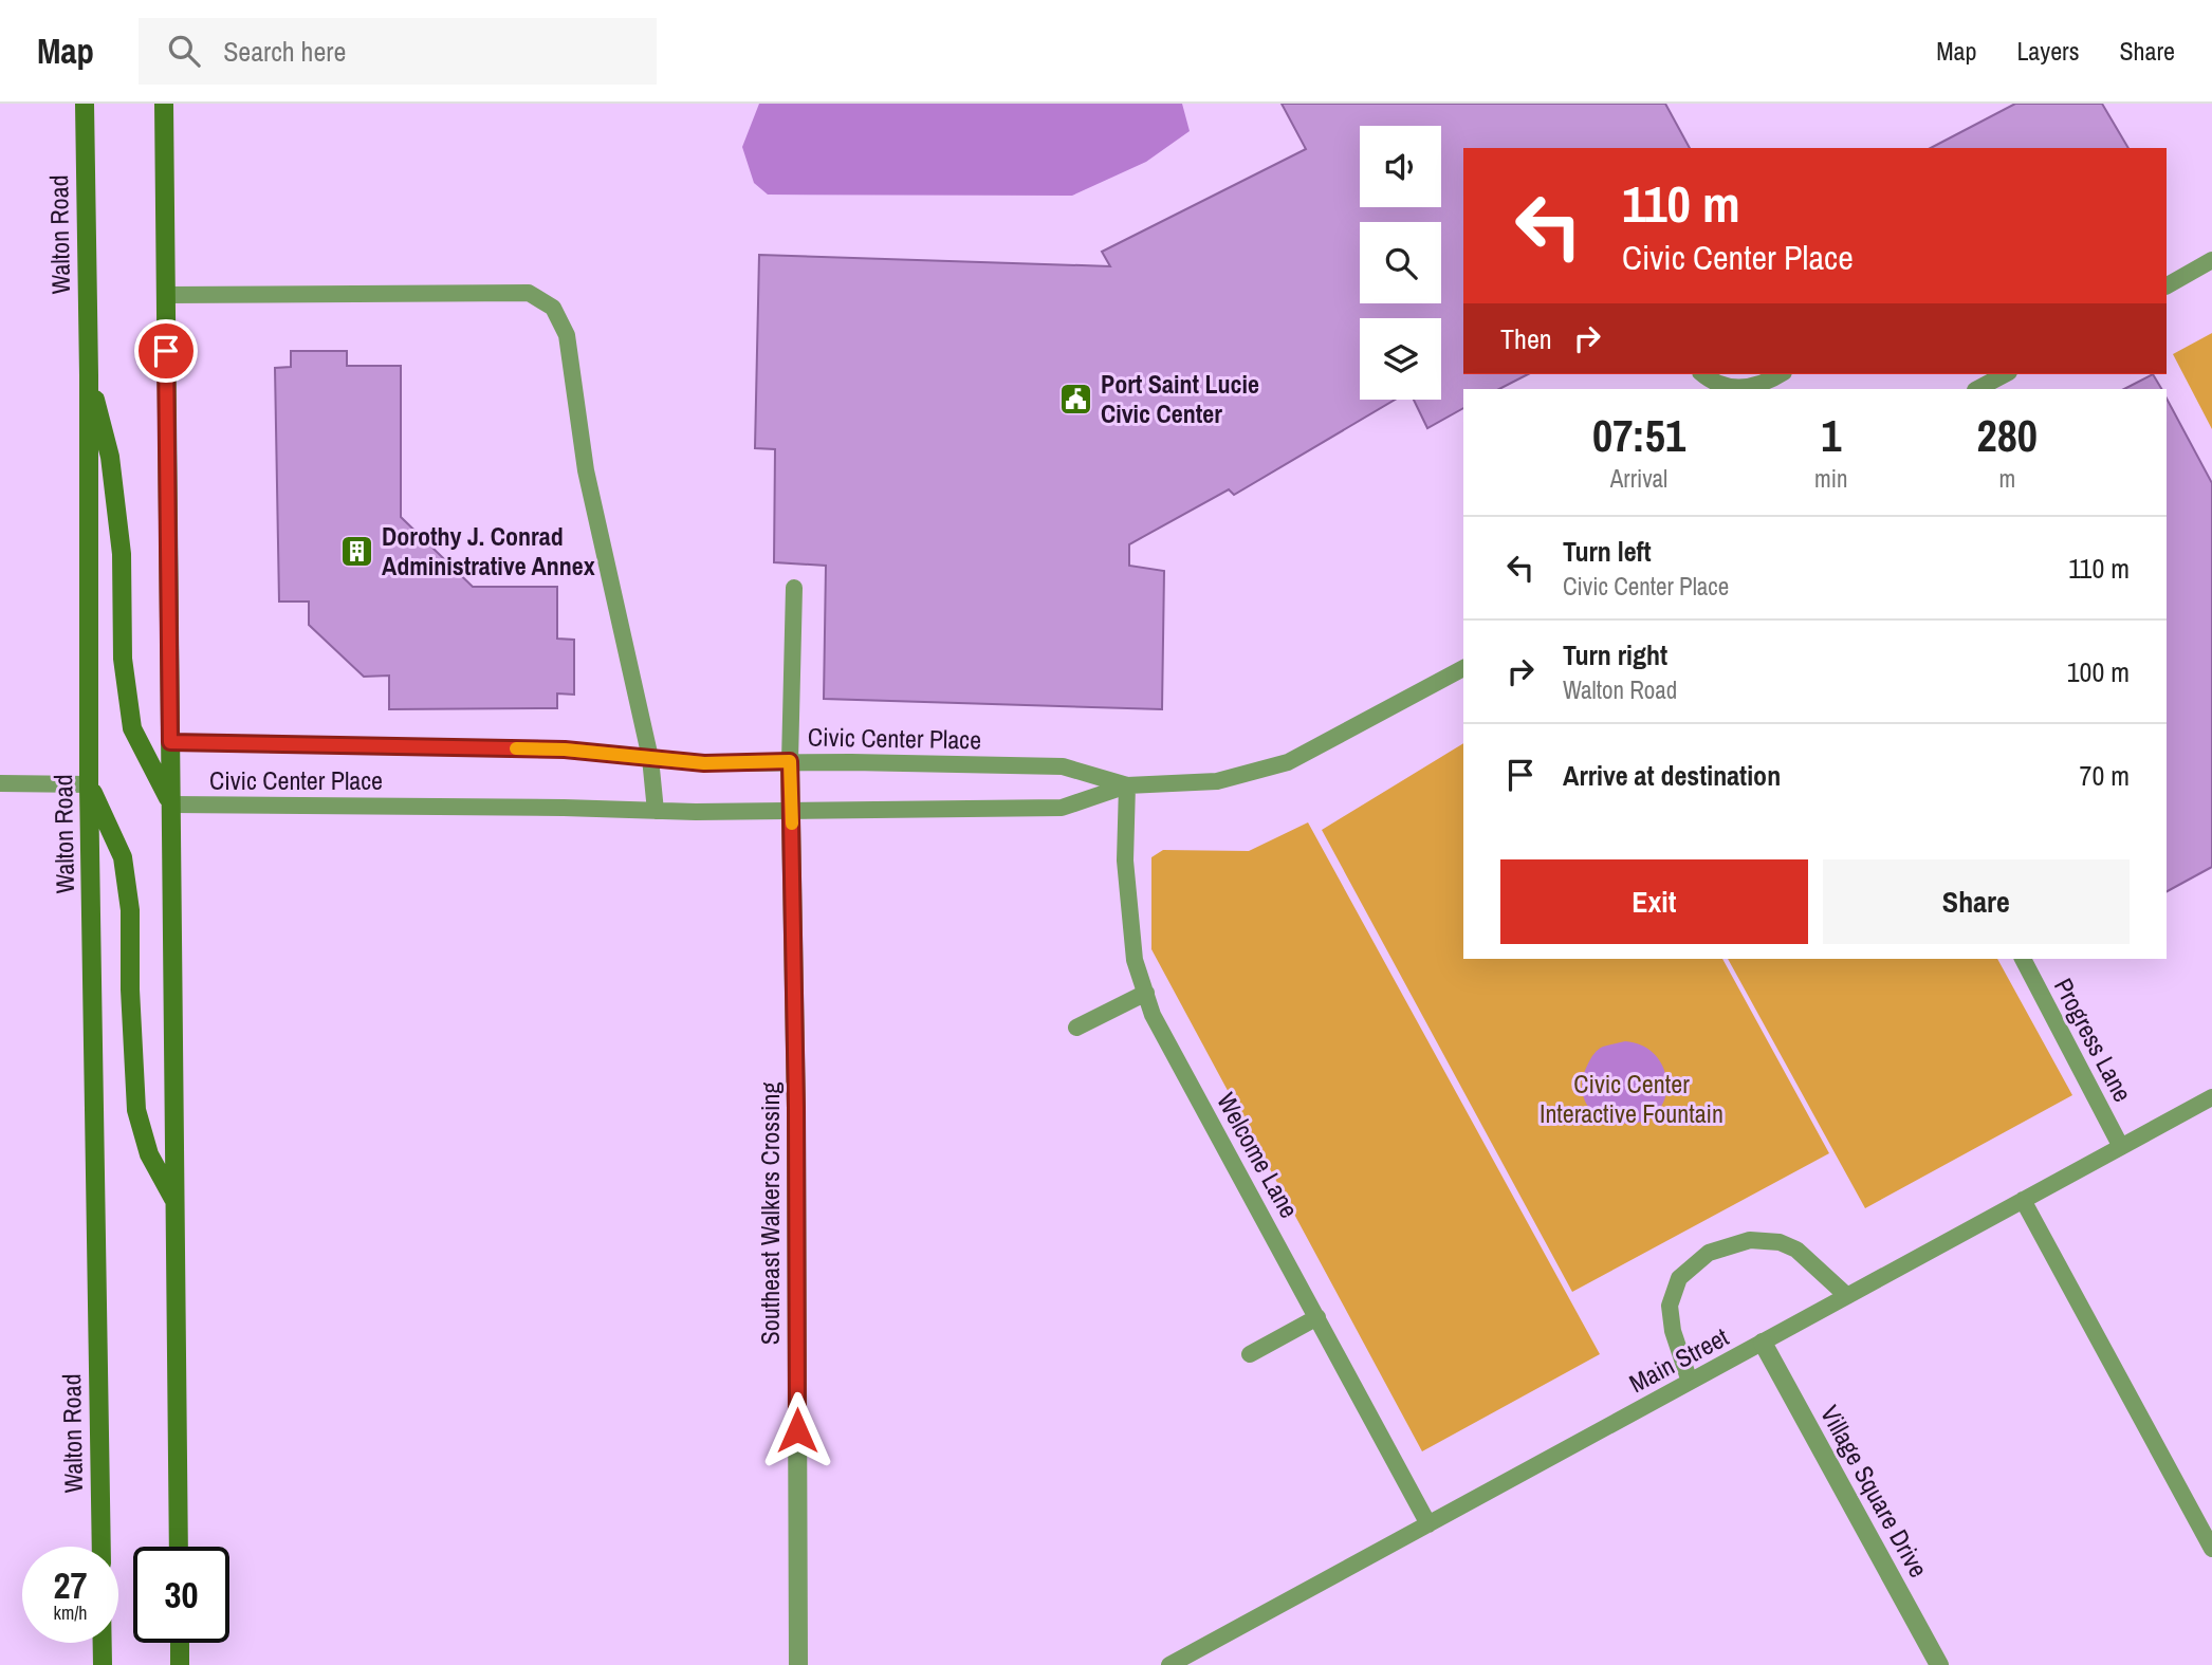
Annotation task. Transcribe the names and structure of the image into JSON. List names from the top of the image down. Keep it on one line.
{"streets":{"main road":["Walton Road"],"street":["Southeast Walkers Crossing","Village Square Drive"],"lane":["Civic Center Place","Progress Lane","Welcome Lane","Main Street"]},"crossings":[["Civic Center Place","Welcome Lane"],["Civic Center Place","Southeast Walkers Crossing"],["Progress Lane","Main Street"],["Welcome Lane","Main Street"],["Main Street","Village Square Drive"]],"parks":["Civic Center Interactive Fountain"],"places":{"public building":["Port Saint Lucie Civic Center"],"building":["Dorothy J. Conrad Administrative Annex"]},"page":{"header":"Map","search":"Search here","nav":["Map","Layers","Share"],"turn":["110 m","Civic Center Place"],"then":"Then","eta":["07:51","Arrival","1","min","280","m"],"list":[{"name":"Turn left","note":"Civic Center Place","value":"110 m"},{"name":"Turn right","note":"Walton Road","value":"100 m"},{"name":"Arrive at destination","value":"70 m"}],"buttons":["Exit","Share"],"speed":"27 km/h","limit":"30"}}
